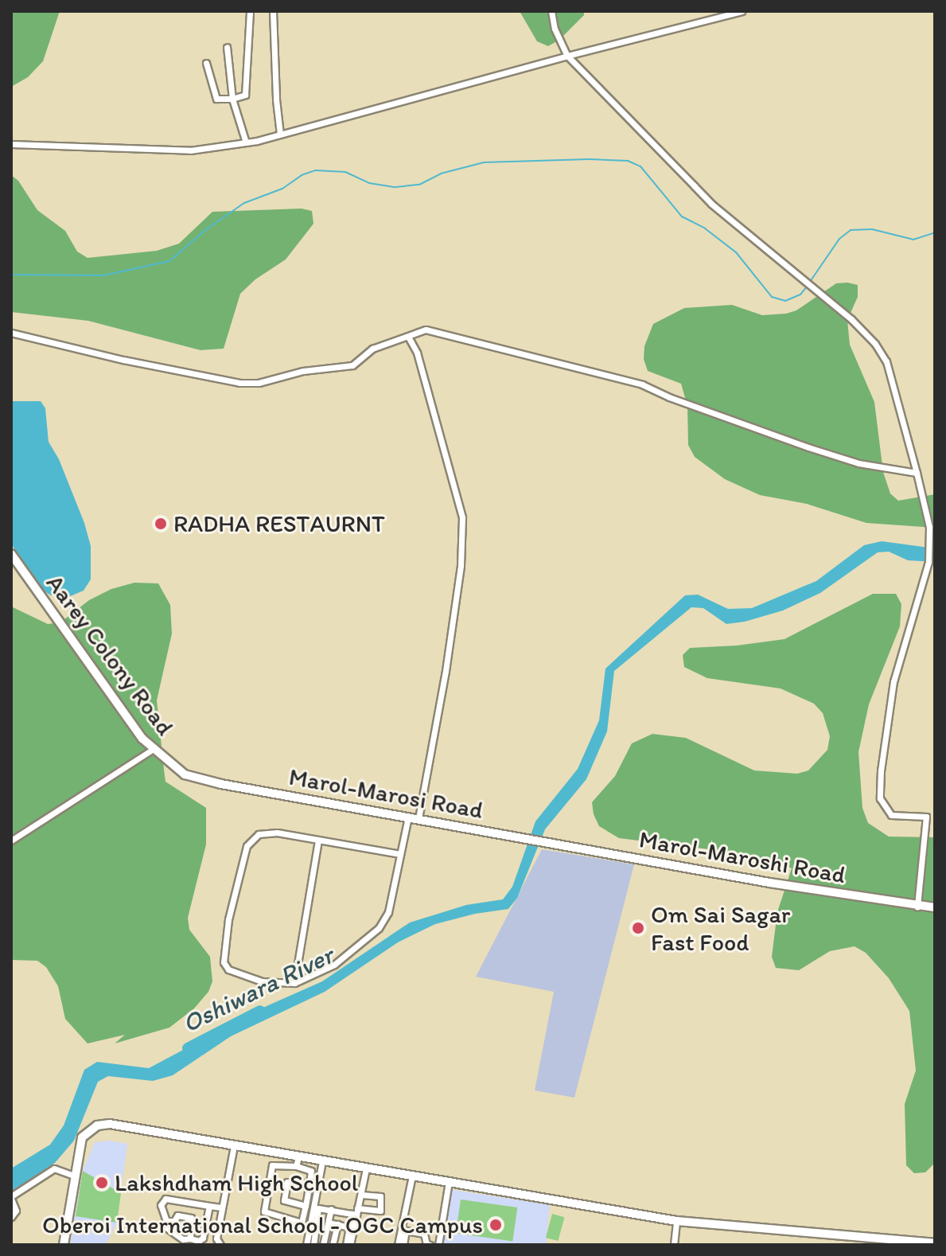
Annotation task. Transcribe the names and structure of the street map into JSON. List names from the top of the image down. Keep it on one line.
{"streets":{"main road":["Aarey Colony Road","Marol-Marosi Road","Marol-Maroshi Road"]},"crossings":[["Aarey Colony Road","Marol-Marosi Road"],["Marol-Marosi Road","Marol-Maroshi Road"]],"water":["Oshiwara River"],"places":["RADHA RESTAURNT","Om Sai Sagar Fast Food","Lakshdham High School","Oberoi International School - OGC Campus"]}
